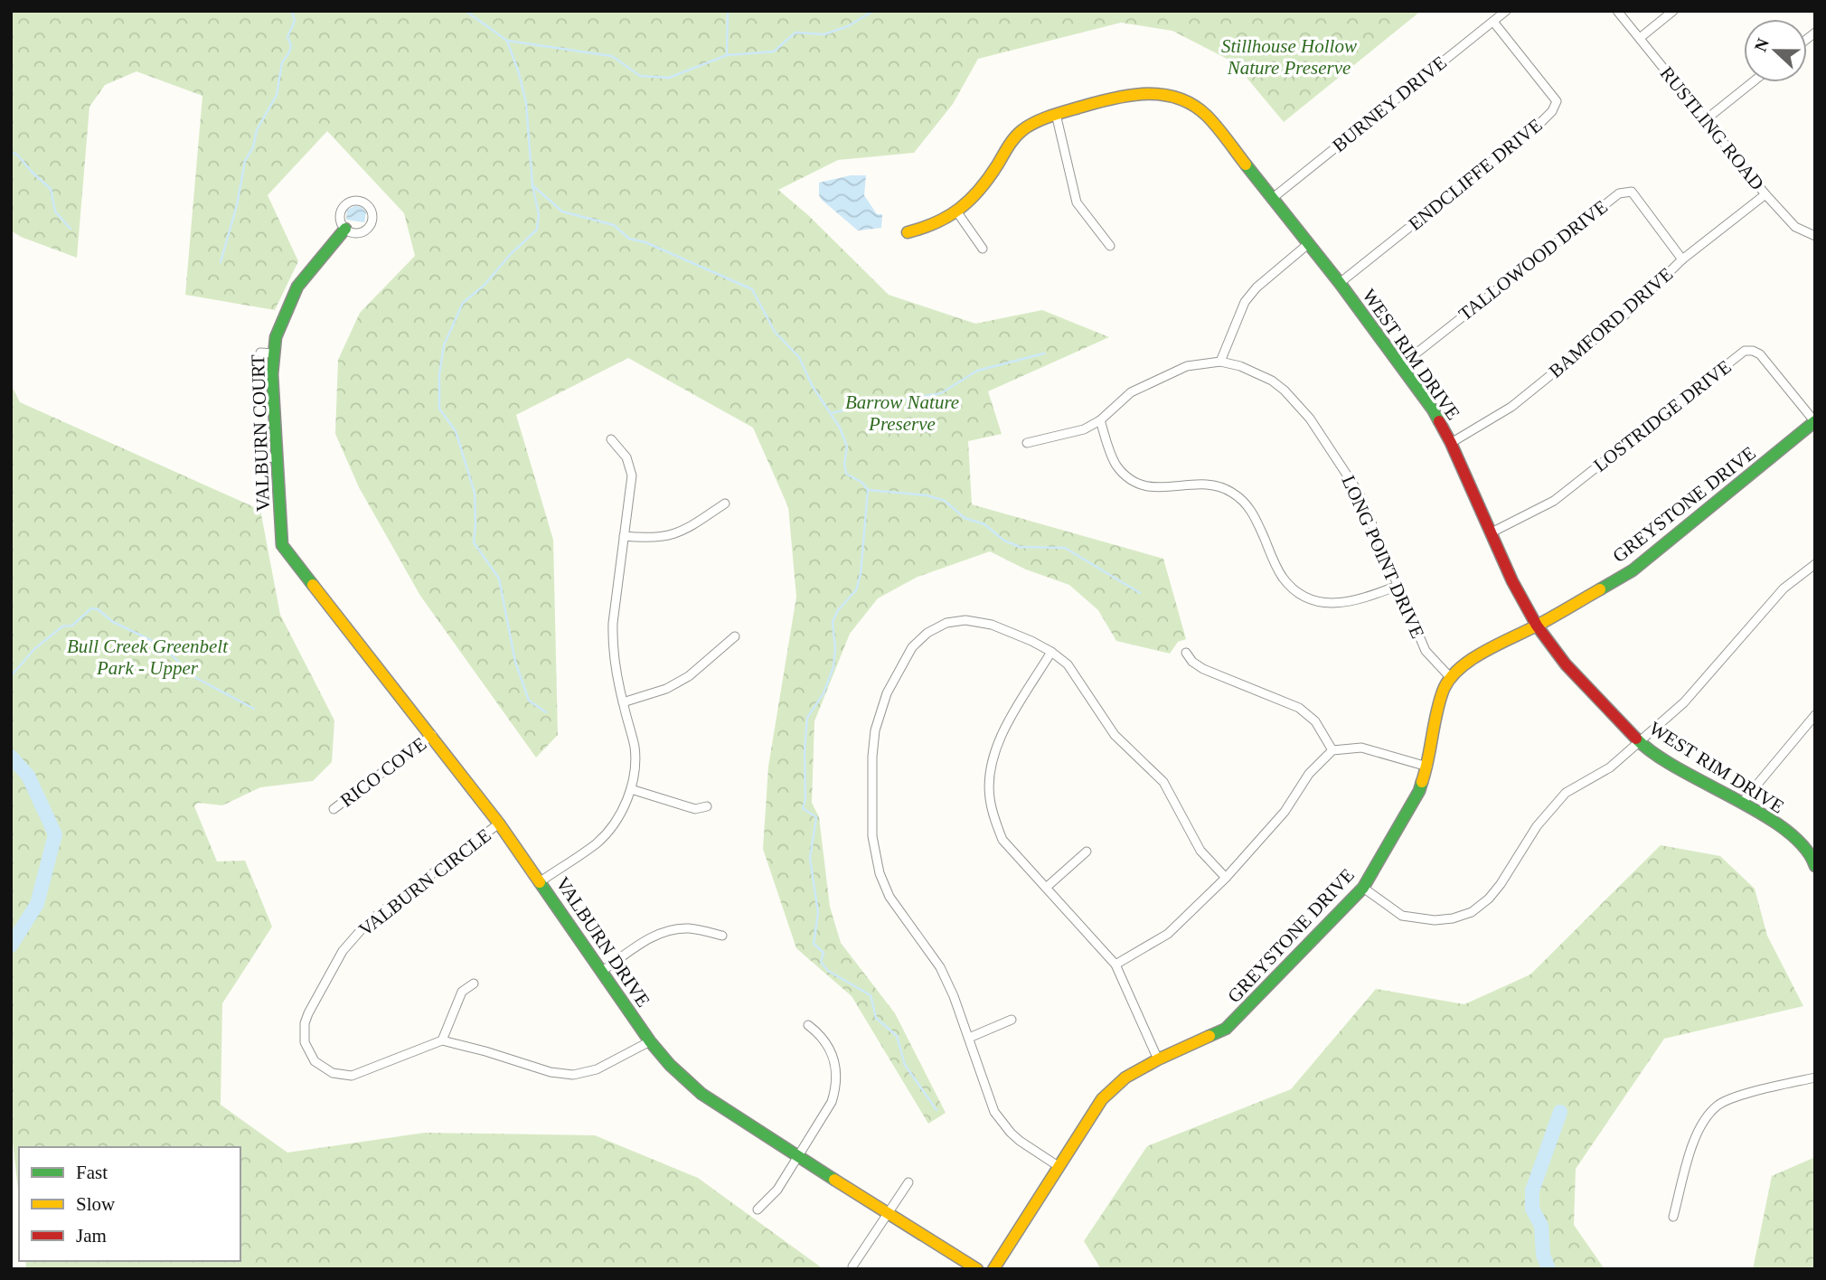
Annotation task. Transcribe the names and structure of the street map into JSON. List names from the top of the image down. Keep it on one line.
{"streets":{"street":["BURNEY DRIVE","RUSTLING ROAD","ENDCLIFFE DRIVE","TALLOWOOD DRIVE","BAMFORD DRIVE","WEST RIM DRIVE","LOSTRIDGE DRIVE","VALBURN COURT","GREYSTONE DRIVE","LONG POINT DRIVE","RICO COVE","VALBURN CIRCLE","VALBURN DRIVE"]},"crossings":[["BURNEY DRIVE","ENDCLIFFE DRIVE"],["BURNEY DRIVE","WEST RIM DRIVE"],["RUSTLING ROAD","BAMFORD DRIVE"],["ENDCLIFFE DRIVE","WEST RIM DRIVE"],["TALLOWOOD DRIVE","BAMFORD DRIVE"],["TALLOWOOD DRIVE","WEST RIM DRIVE"],["BAMFORD DRIVE","WEST RIM DRIVE"],["WEST RIM DRIVE","LOSTRIDGE DRIVE"],["WEST RIM DRIVE","GREYSTONE DRIVE"],["LOSTRIDGE DRIVE","GREYSTONE DRIVE"],["VALBURN COURT","VALBURN DRIVE"],["GREYSTONE DRIVE","LONG POINT DRIVE"],["RICO COVE","VALBURN DRIVE"],["VALBURN CIRCLE","VALBURN DRIVE"]],"parks":["Stillhouse Hollow Nature Preserve","Barrow Nature Preserve","Bull Creek Greenbelt Park - Upper"],"legend":["Fast","Slow","Jam"],"north":"left"}
